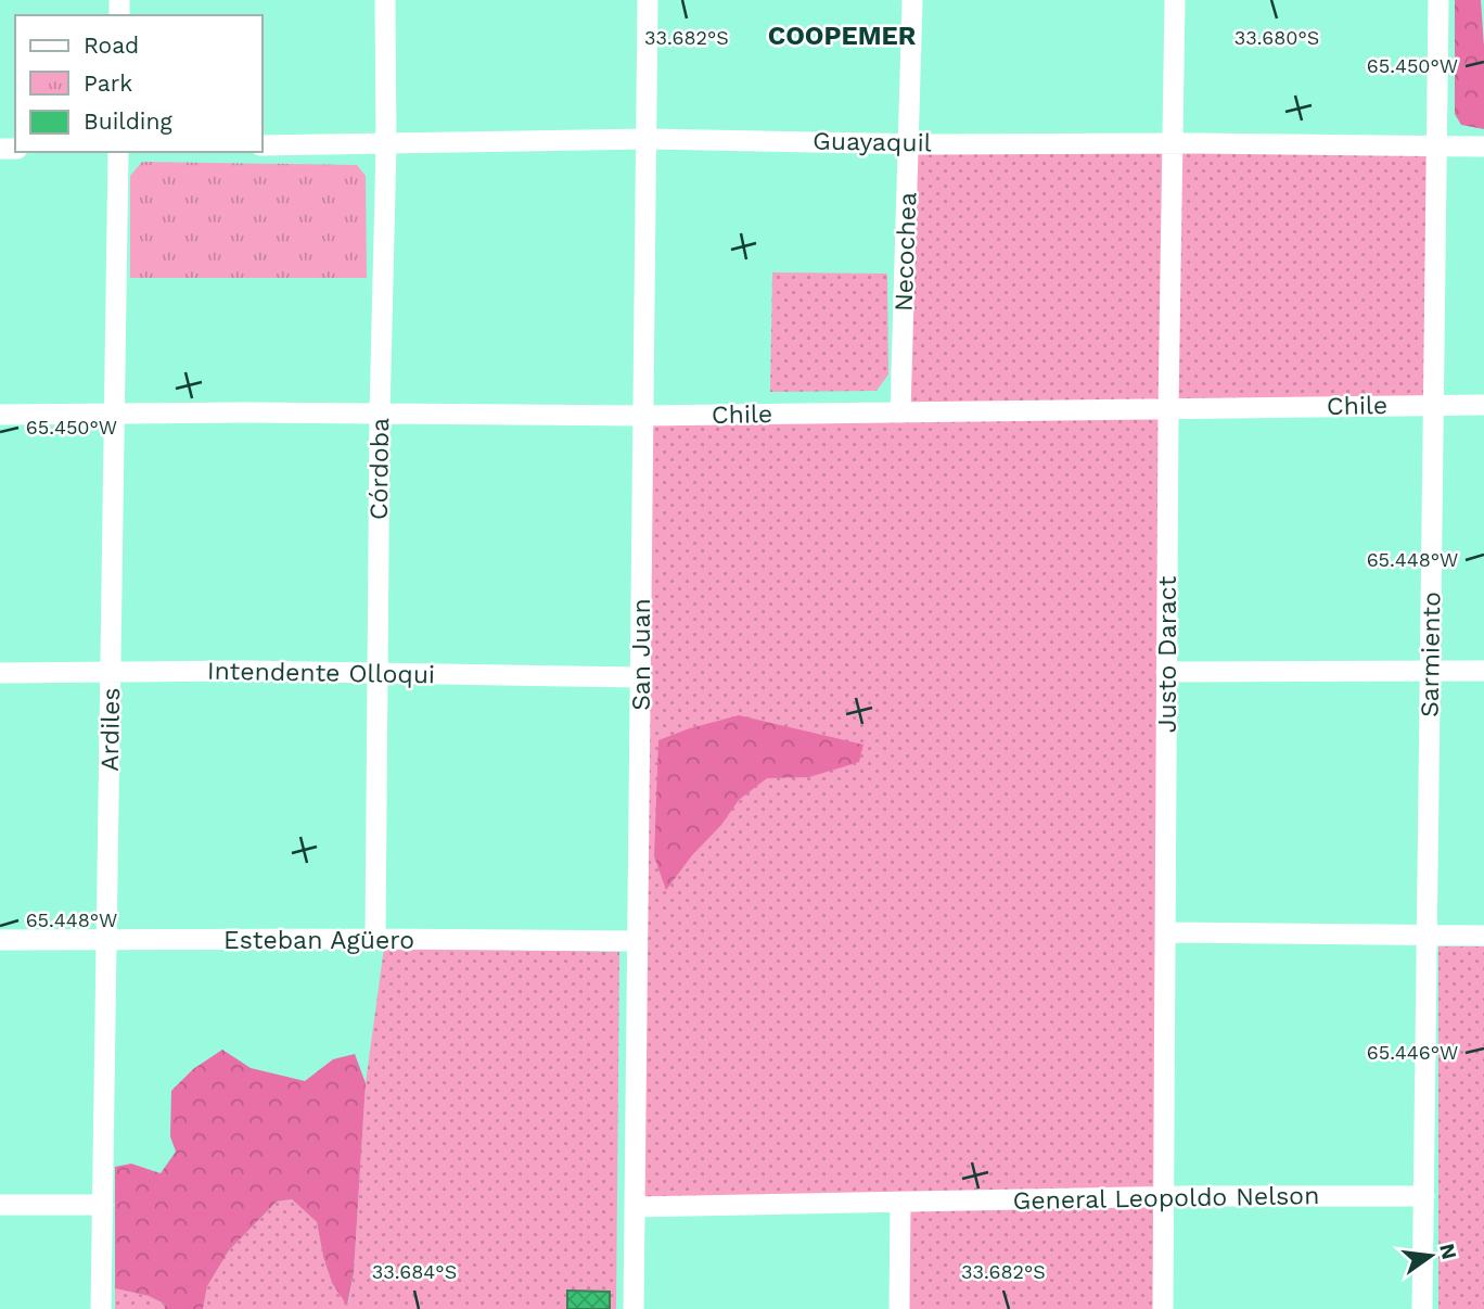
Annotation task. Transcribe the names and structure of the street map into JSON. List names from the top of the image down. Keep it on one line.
{"streets":{"street":["Guayaquil","Necochea","Chile","Córdoba","San Juan","Justo Daract","Sarmiento","Intendente Olloqui","Ardiles","Esteban Agüero","General Leopoldo Nelson"]},"crossings":[["Guayaquil","Necochea"],["Guayaquil","Córdoba"],["Guayaquil","San Juan"],["Guayaquil","Justo Daract"],["Guayaquil","Sarmiento"],["Necochea","Chile"],["Chile","Córdoba"],["Chile","San Juan"],["Chile","Justo Daract"],["Chile","Sarmiento"],["Chile","Ardiles"],["Córdoba","Intendente Olloqui"],["Córdoba","Esteban Agüero"],["San Juan","Intendente Olloqui"],["San Juan","Esteban Agüero"],["San Juan","General Leopoldo Nelson"],["Justo Daract","General Leopoldo Nelson"],["Sarmiento","General Leopoldo Nelson"],["Intendente Olloqui","Ardiles"],["Ardiles","Esteban Agüero"]],"districts":["COOPEMER"],"legend":["Road","Park","Building"],"north":"right","coordinates":["33.682°S","33.680°S","65.450°W","65.448°W","65.446°W","33.684°S"]}
